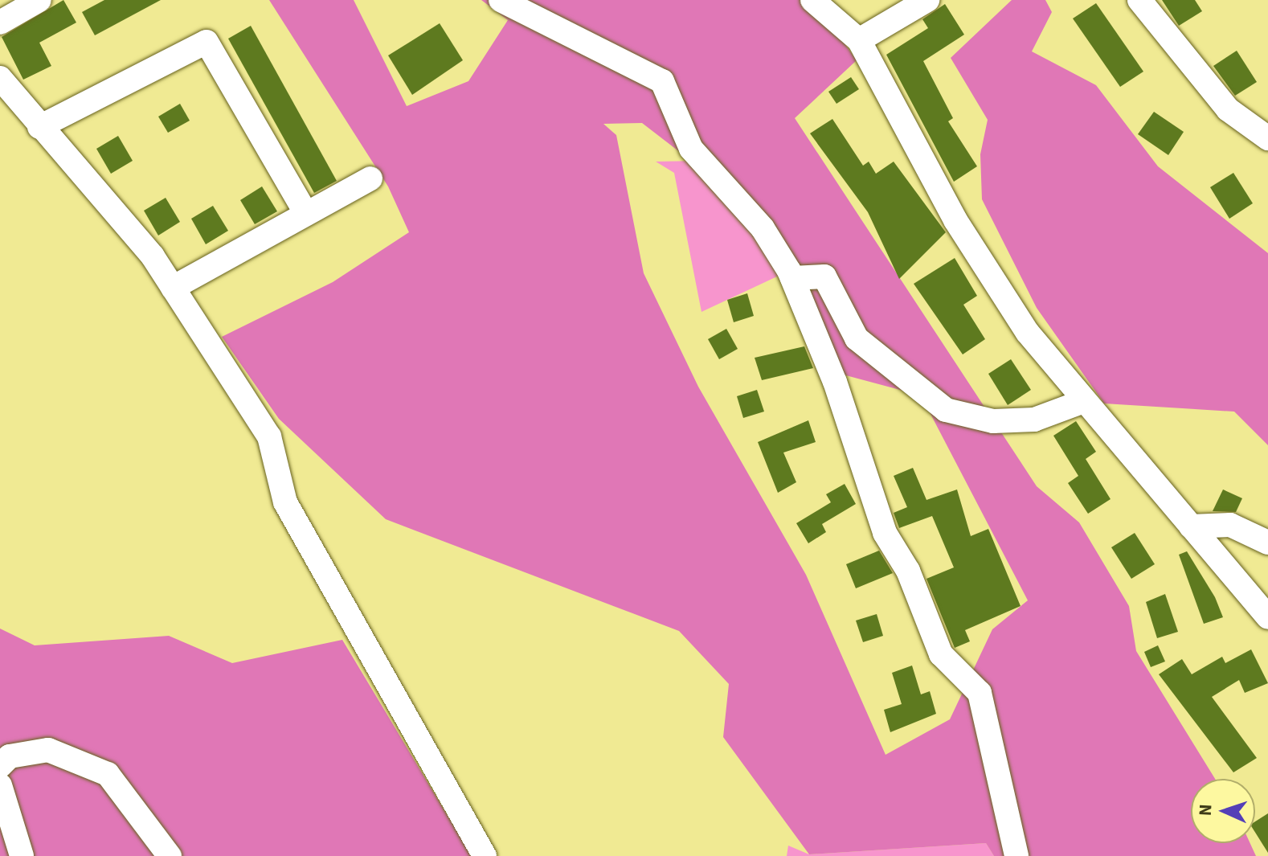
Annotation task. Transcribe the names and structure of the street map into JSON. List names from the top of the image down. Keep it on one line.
{"north":"left"}
